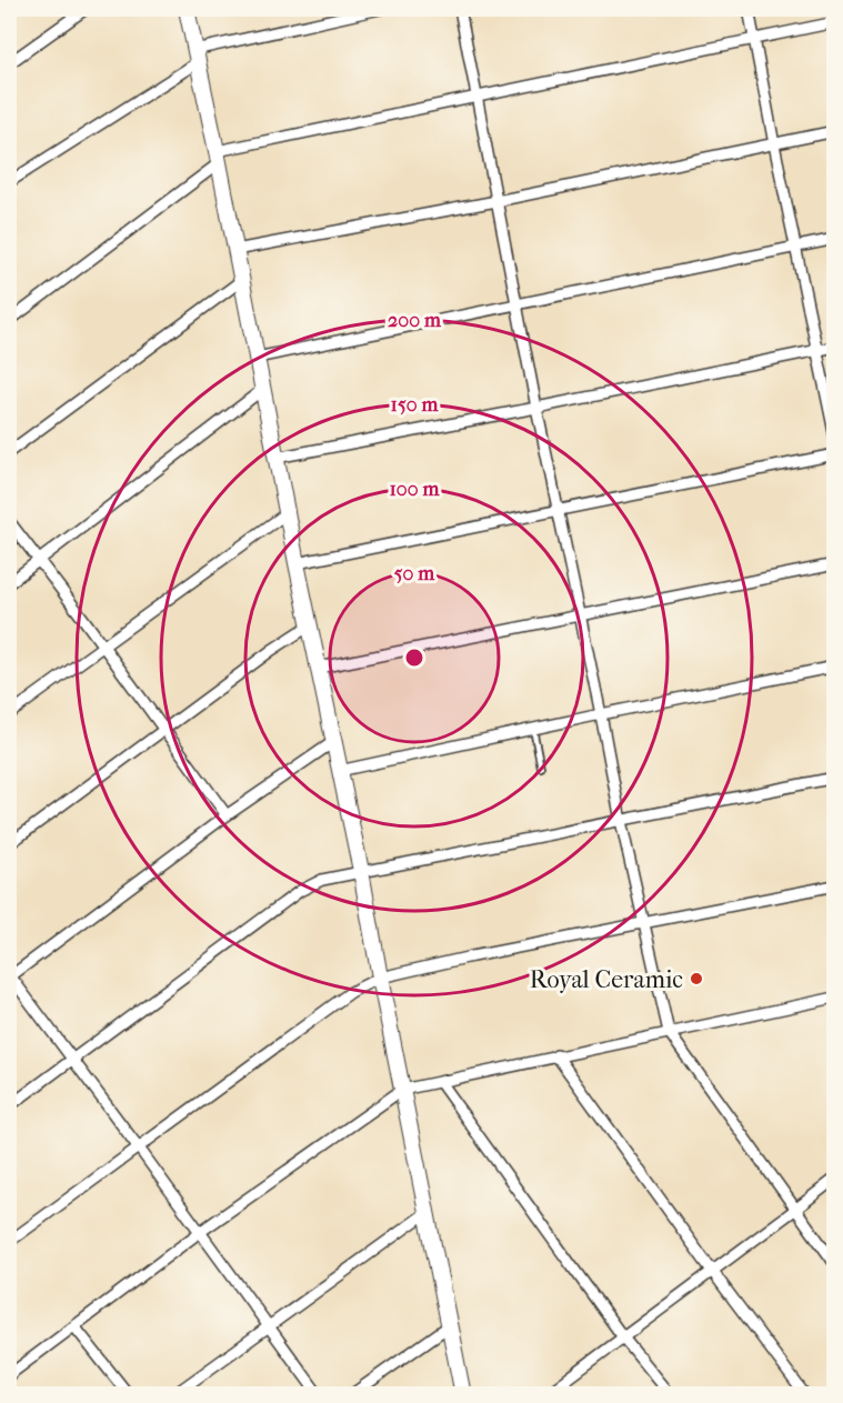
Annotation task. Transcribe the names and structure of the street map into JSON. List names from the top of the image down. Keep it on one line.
{"places":["Royal Ceramic"],"rings":["200 m","150 m","100 m","50 m"]}
